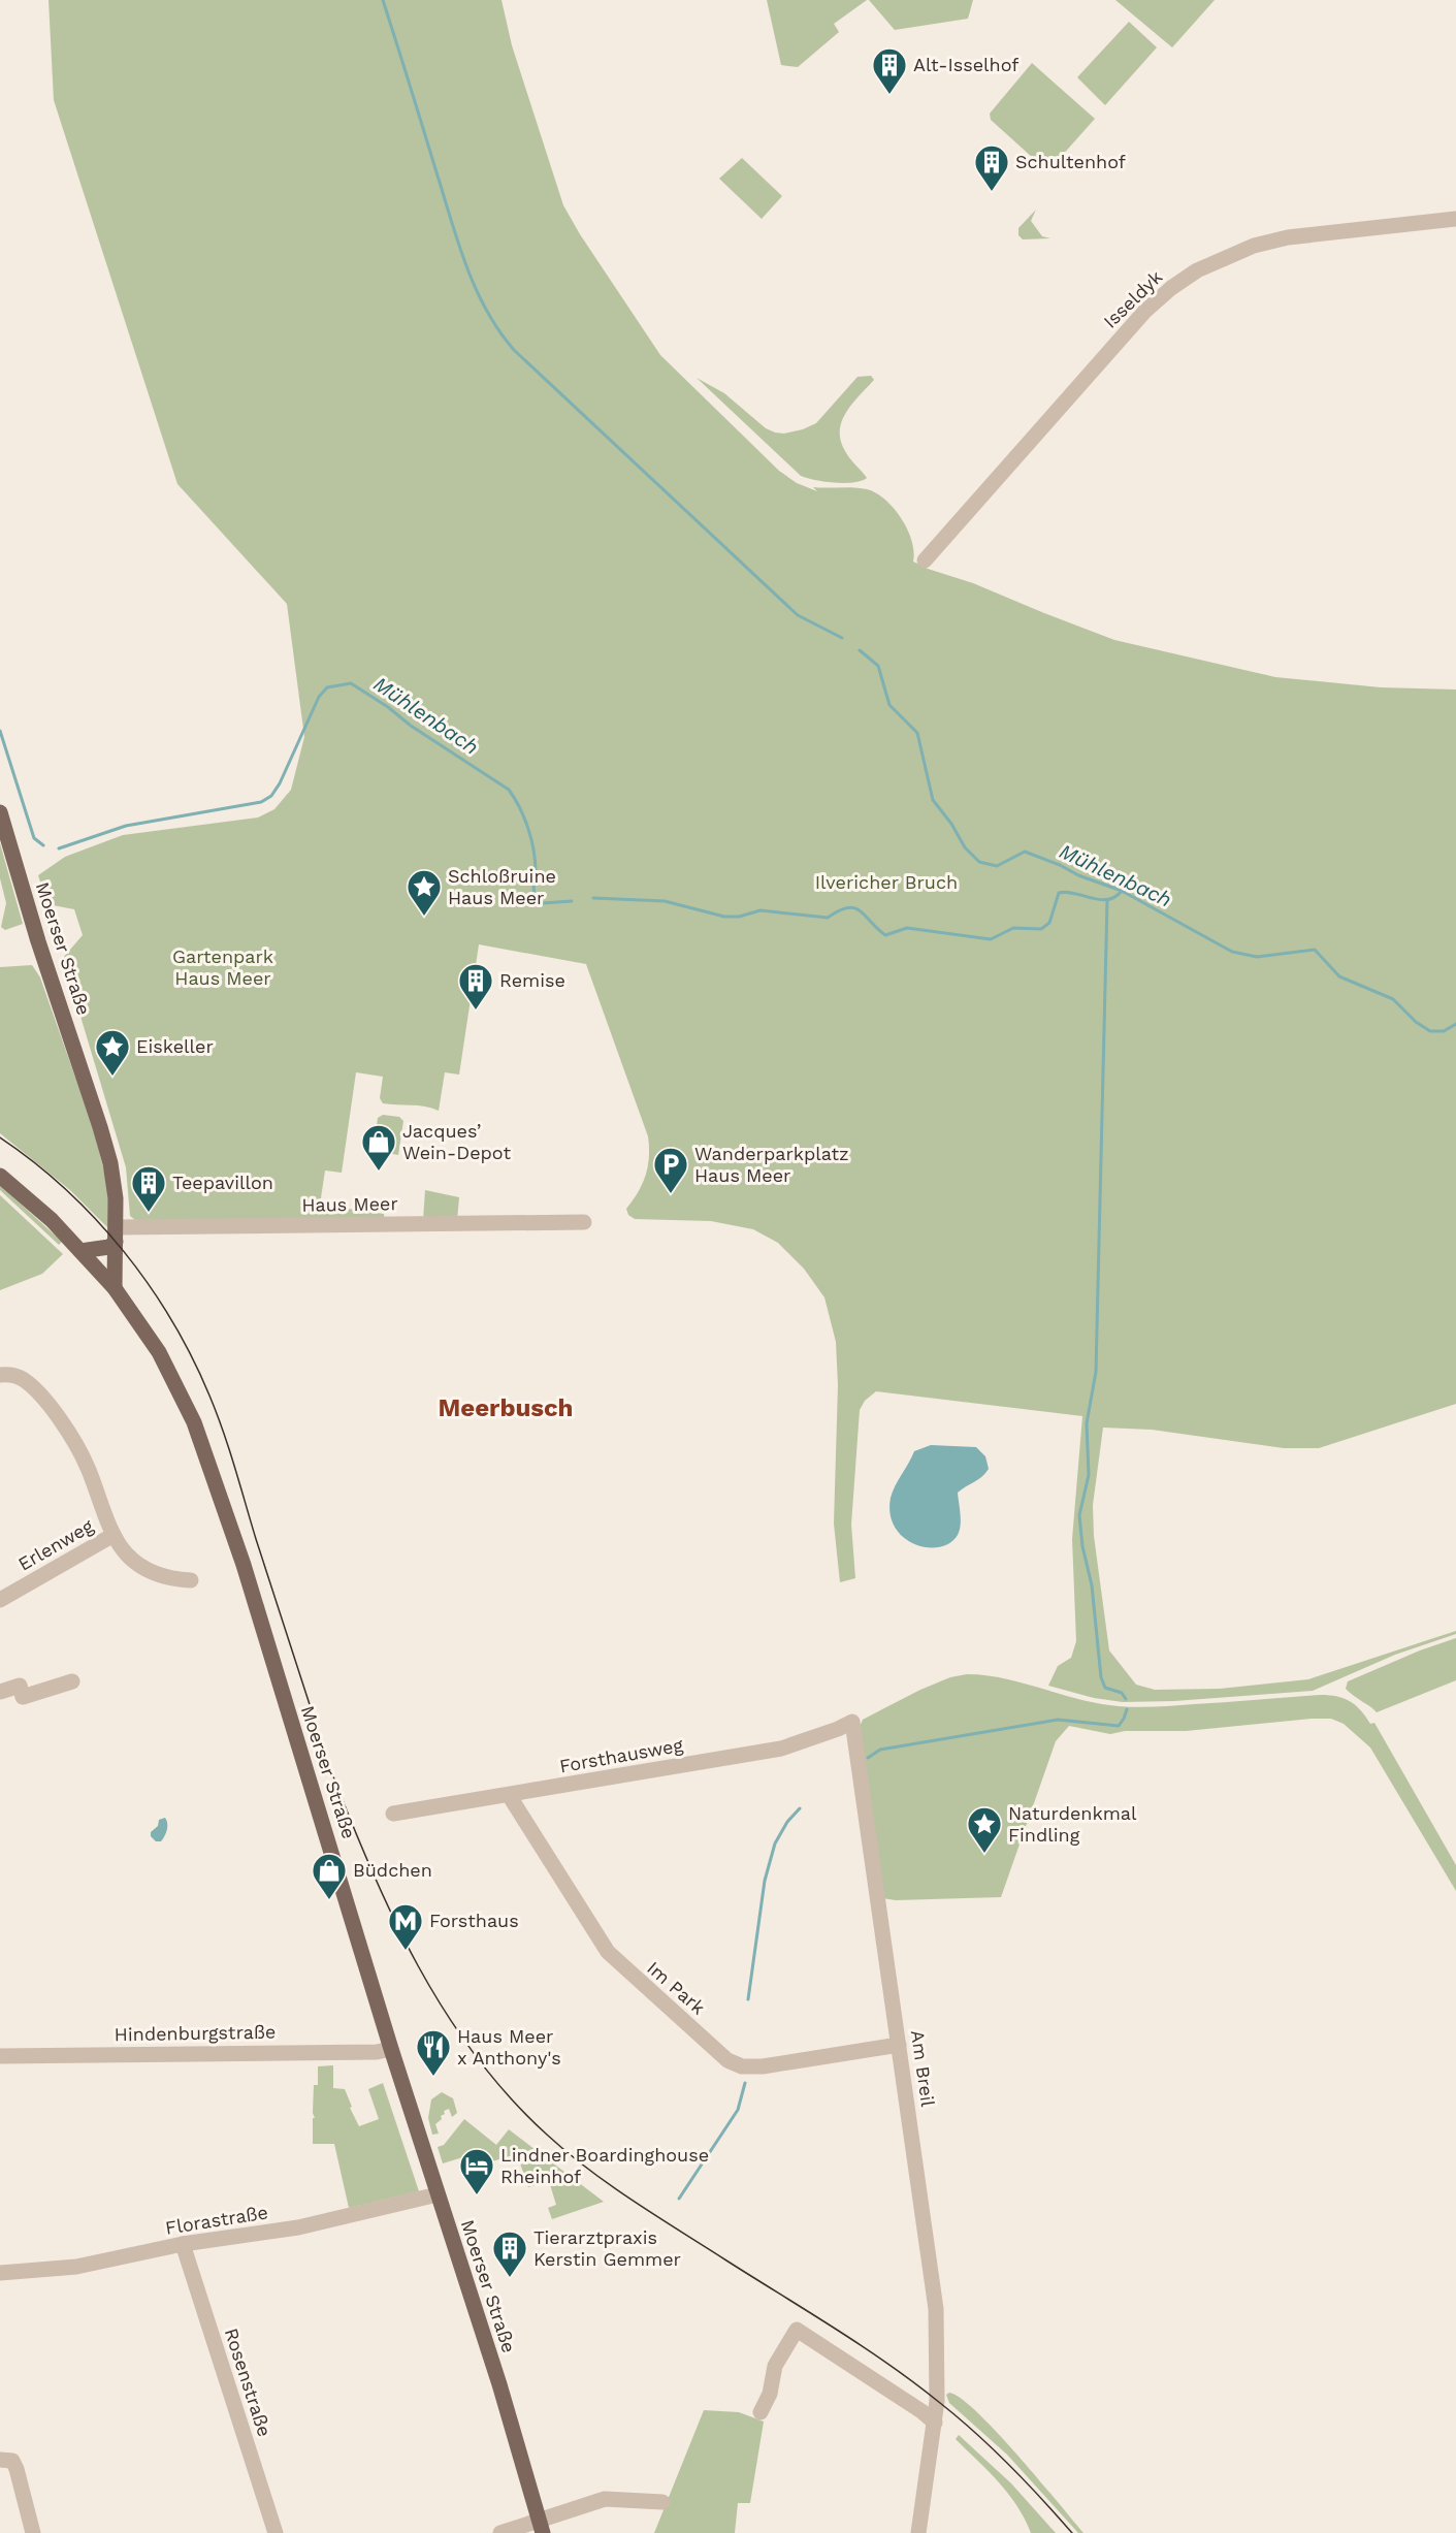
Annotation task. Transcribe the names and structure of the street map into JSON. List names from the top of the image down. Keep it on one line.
{"streets":{"main road":["Moerser Straße"],"street":["Isseldyk","Haus Meer","Erlenweg","Forsthausweg","Im Park","Hindenburgstraße","Am Breil","Florastraße","Rosenstraße"]},"crossings":[["Moerser Straße","Haus Meer"],["Moerser Straße","Hindenburgstraße"],["Moerser Straße","Florastraße"],["Forsthausweg","Im Park"],["Forsthausweg","Am Breil"],["Im Park","Am Breil"],["Florastraße","Rosenstraße"]],"districts":["Meerbusch"],"water":["Mühlenbach"],"parks":["Ilvericher Bruch","Gartenpark Haus Meer"],"places":{"building":["Alt-Isselhof","Schultenhof","Remise","Teepavillon","Tierarztpraxis Kerstin Gemmer"],"place":["Schloßruine Haus Meer","Eiskeller","Naturdenkmal Findling"],"shop":["Jacques’ Wein-Depot","Büdchen"],"parking":["Wanderparkplatz Haus Meer"],"metro station":["Forsthaus"],"restaurant":["Haus Meer x Anthony's"],"hotel":["Lindner Boardinghouse Rheinhof"]}}
